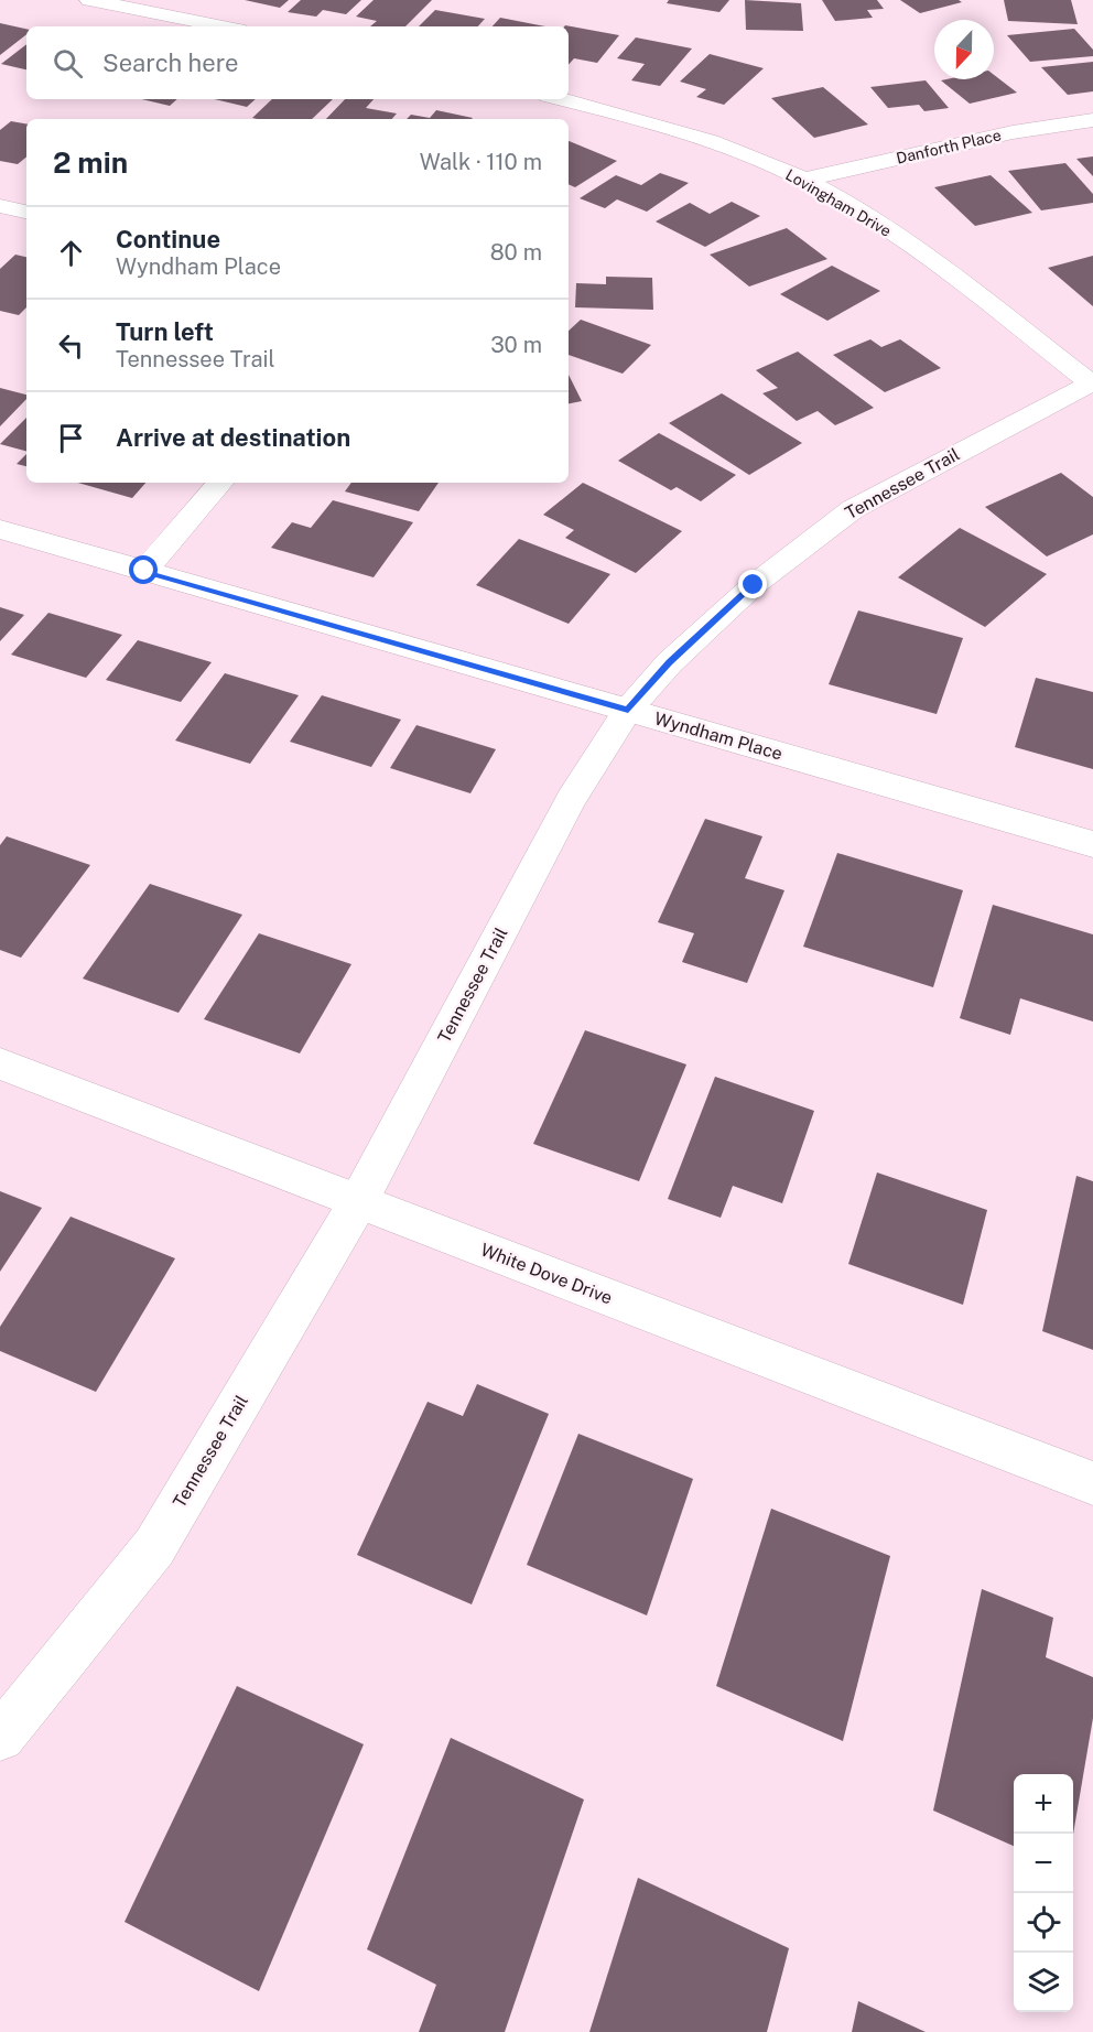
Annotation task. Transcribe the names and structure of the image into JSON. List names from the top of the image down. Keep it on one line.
{"streets":{"street":["Danforth Place","Lovingham Drive","Tennessee Trail","Wyndham Place","White Dove Drive"]},"crossings":[["Danforth Place","Lovingham Drive"],["Lovingham Drive","Tennessee Trail"],["Tennessee Trail","Wyndham Place"],["Tennessee Trail","White Dove Drive"]],"north":"bottom","page":{"search":"Search here","heading":["2 min","Walk · 110 m"],"list":[["Continue","Wyndham Place","80 m"],["Turn left","Tennessee Trail","30 m"],"Arrive at destination"],"map_buttons":["+","−"]}}
